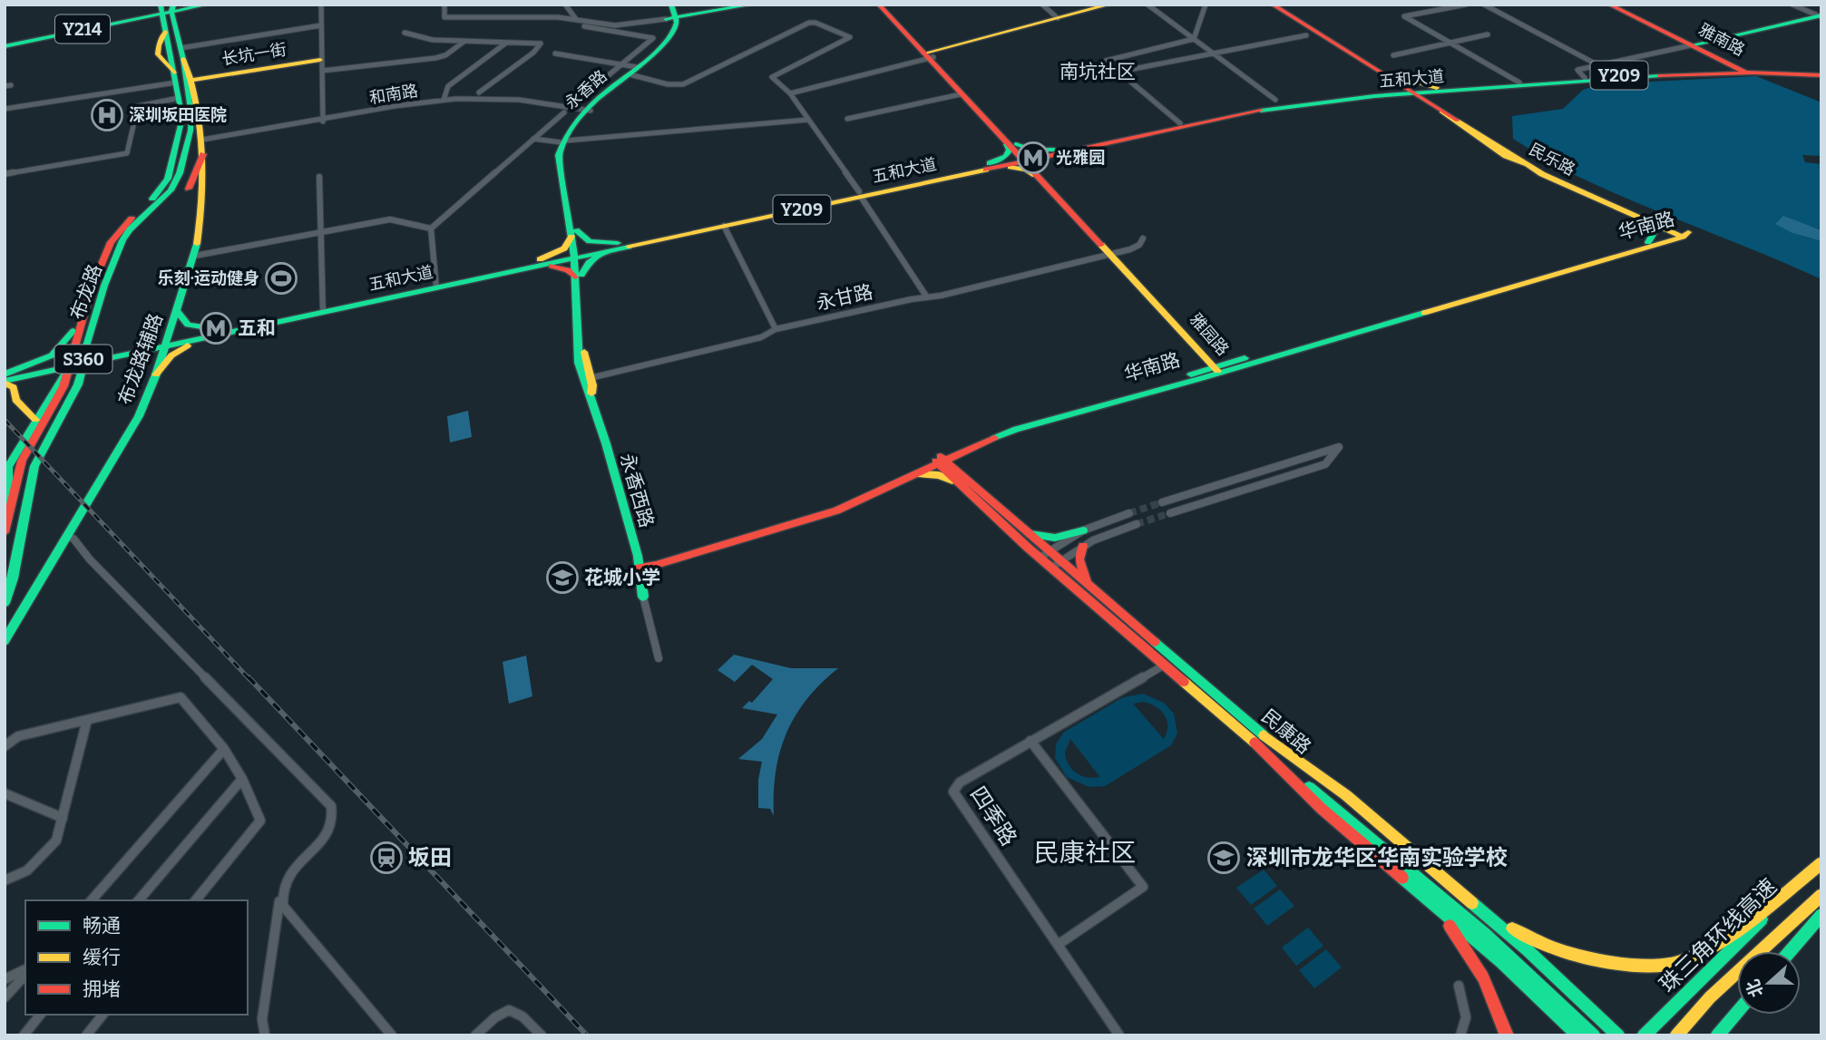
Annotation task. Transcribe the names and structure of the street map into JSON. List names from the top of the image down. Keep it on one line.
{"streets":{"main road":["Y214","雅南路","长坑一街","Y209","五和大道","永香路","民乐路","华南路","布龙路","雅园路","S360","布龙路辅路","永香西路","民康路","珠三角环线高速"],"street":["和南路","永甘路","四季路"]},"crossings":[["Y214","布龙路"],["雅南路","五和大道"],["长坑一街","布龙路辅路"],["五和大道","民乐路"],["五和大道","布龙路"],["五和大道","雅园路"],["五和大道","布龙路辅路"],["五和大道","永香西路"],["永香路","和南路"],["和南路","布龙路辅路"],["民乐路","华南路"],["华南路","雅园路"],["华南路","永香西路"],["华南路","民康路"],["布龙路","布龙路辅路"],["永甘路","雅园路"],["永甘路","永香西路"],["民康路","四季路"]],"districts":["南坑社区","民康社区"],"places":{"hospital":["深圳坂田医院"],"metro station":["光雅园","五和"],"sports":["乐刻·运动健身"],"school or university":["花城小学","深圳市龙华区华南实验学校"],"station":["坂田"]},"legend":["畅通","缓行","拥堵"],"north":"left"}
